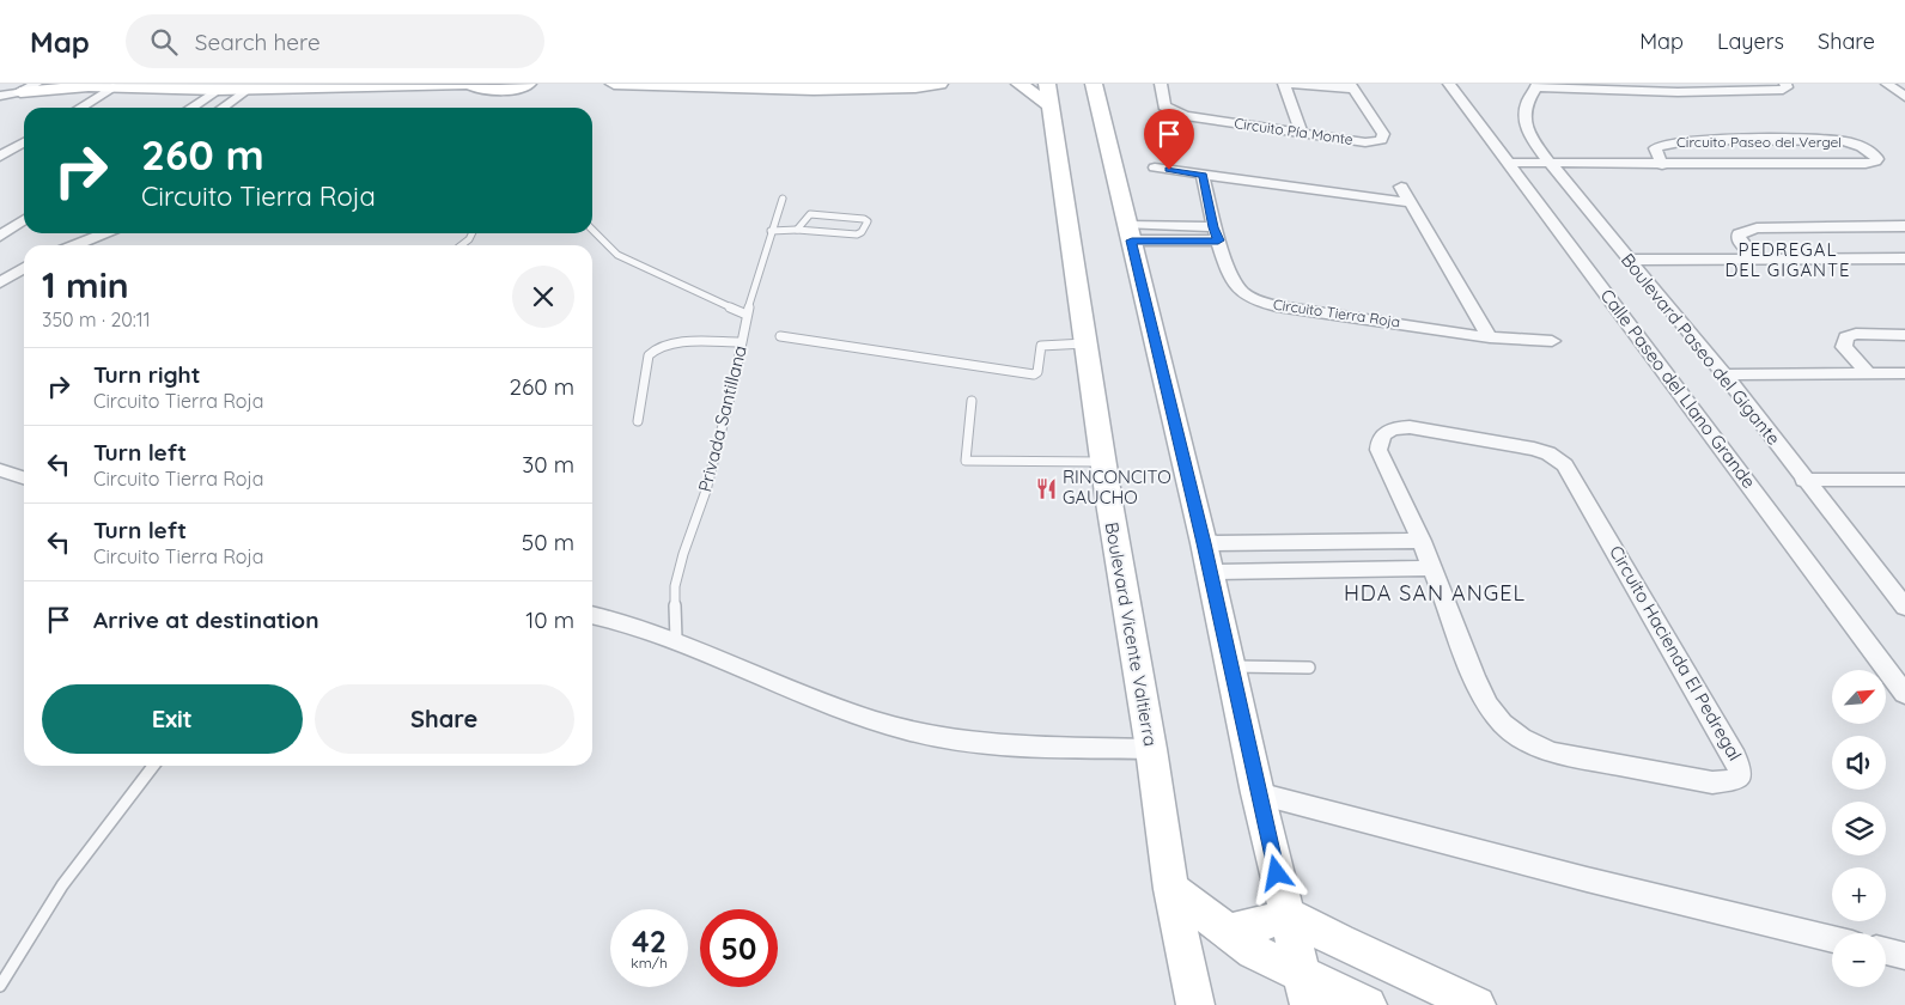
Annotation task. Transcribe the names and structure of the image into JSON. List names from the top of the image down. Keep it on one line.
{"streets":{"main road":["Boulevard Vicente Valtierra"],"street":["Circuito Pía Monte","Circuito Paseo del Vergel","Circuito Tierra Roja","Boulevard Paseo del Gigante","Calle Paseo del Llano Grande","Circuito Hacienda El Pedregal"],"lane":["Privada Santillana"]},"crossings":[["Circuito Paseo del Vergel","Boulevard Paseo del Gigante"],["Circuito Paseo del Vergel","Calle Paseo del Llano Grande"]],"districts":["PEDREGAL DEL GIGANTE","HDA SAN ANGEL"],"places":{"restaurant":["RINCONCITO GAUCHO"]},"north":"top right","page":{"header":"Map","search":"Search here","nav":["Map","Layers","Share"],"turn":["260 m","Circuito Tierra Roja"],"heading":["1 min","350 m · 20:11"],"list":[{"name":"Turn right","note":"Circuito Tierra Roja","value":"260 m"},{"name":"Turn left","note":"Circuito Tierra Roja","value":"30 m"},{"name":"Turn left","note":"Circuito Tierra Roja","value":"50 m"},{"name":"Arrive at destination","value":"10 m"}],"map_buttons":["+","−"],"buttons":["Exit","Share"],"speed":"42 km/h","limit":"50"}}
